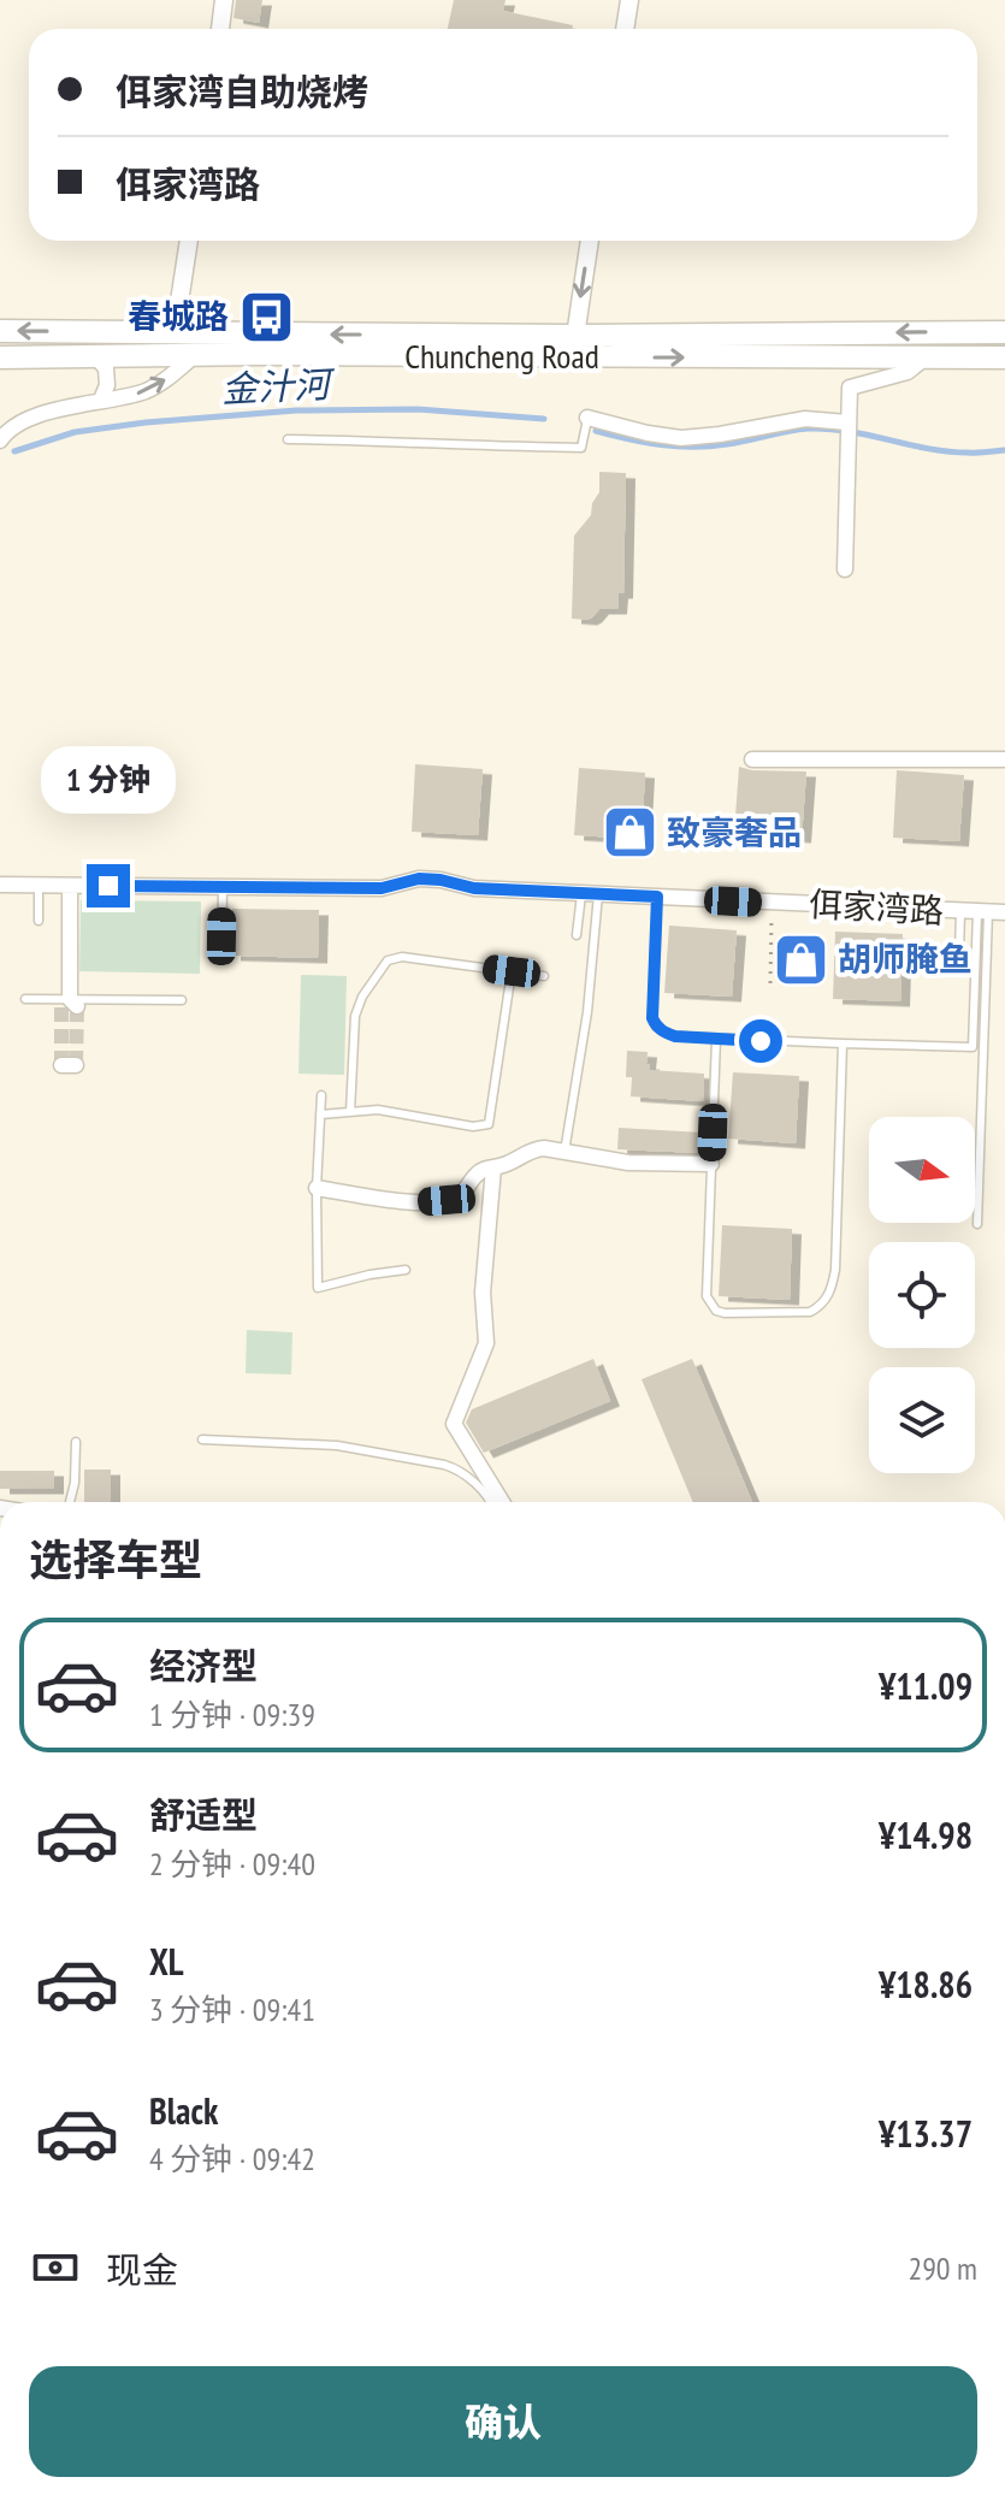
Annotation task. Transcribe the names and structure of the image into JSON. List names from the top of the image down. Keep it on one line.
{"streets":{"main road":["Chuncheng Road"],"street":["佴家湾路"]},"water":["金汁河"],"places":{"bus stop":["春城路"],"shop":["致豪奢品","胡师腌鱼"]},"north":"right","page":{"banner":["佴家湾自助烧烤","佴家湾路"],"bubble":"1 分钟","heading":"选择车型","list":[{"name":"经济型","note":"1 分钟 · 09:39","value":"¥11.09"},{"name":"舒适型","note":"2 分钟 · 09:40","value":"¥14.98"},{"name":"XL","note":"3 分钟 · 09:41","value":"¥18.86"},{"name":"Black","note":"4 分钟 · 09:42","value":"¥13.37"}],"pay":["现金","290 m"],"buttons":"确认"}}
